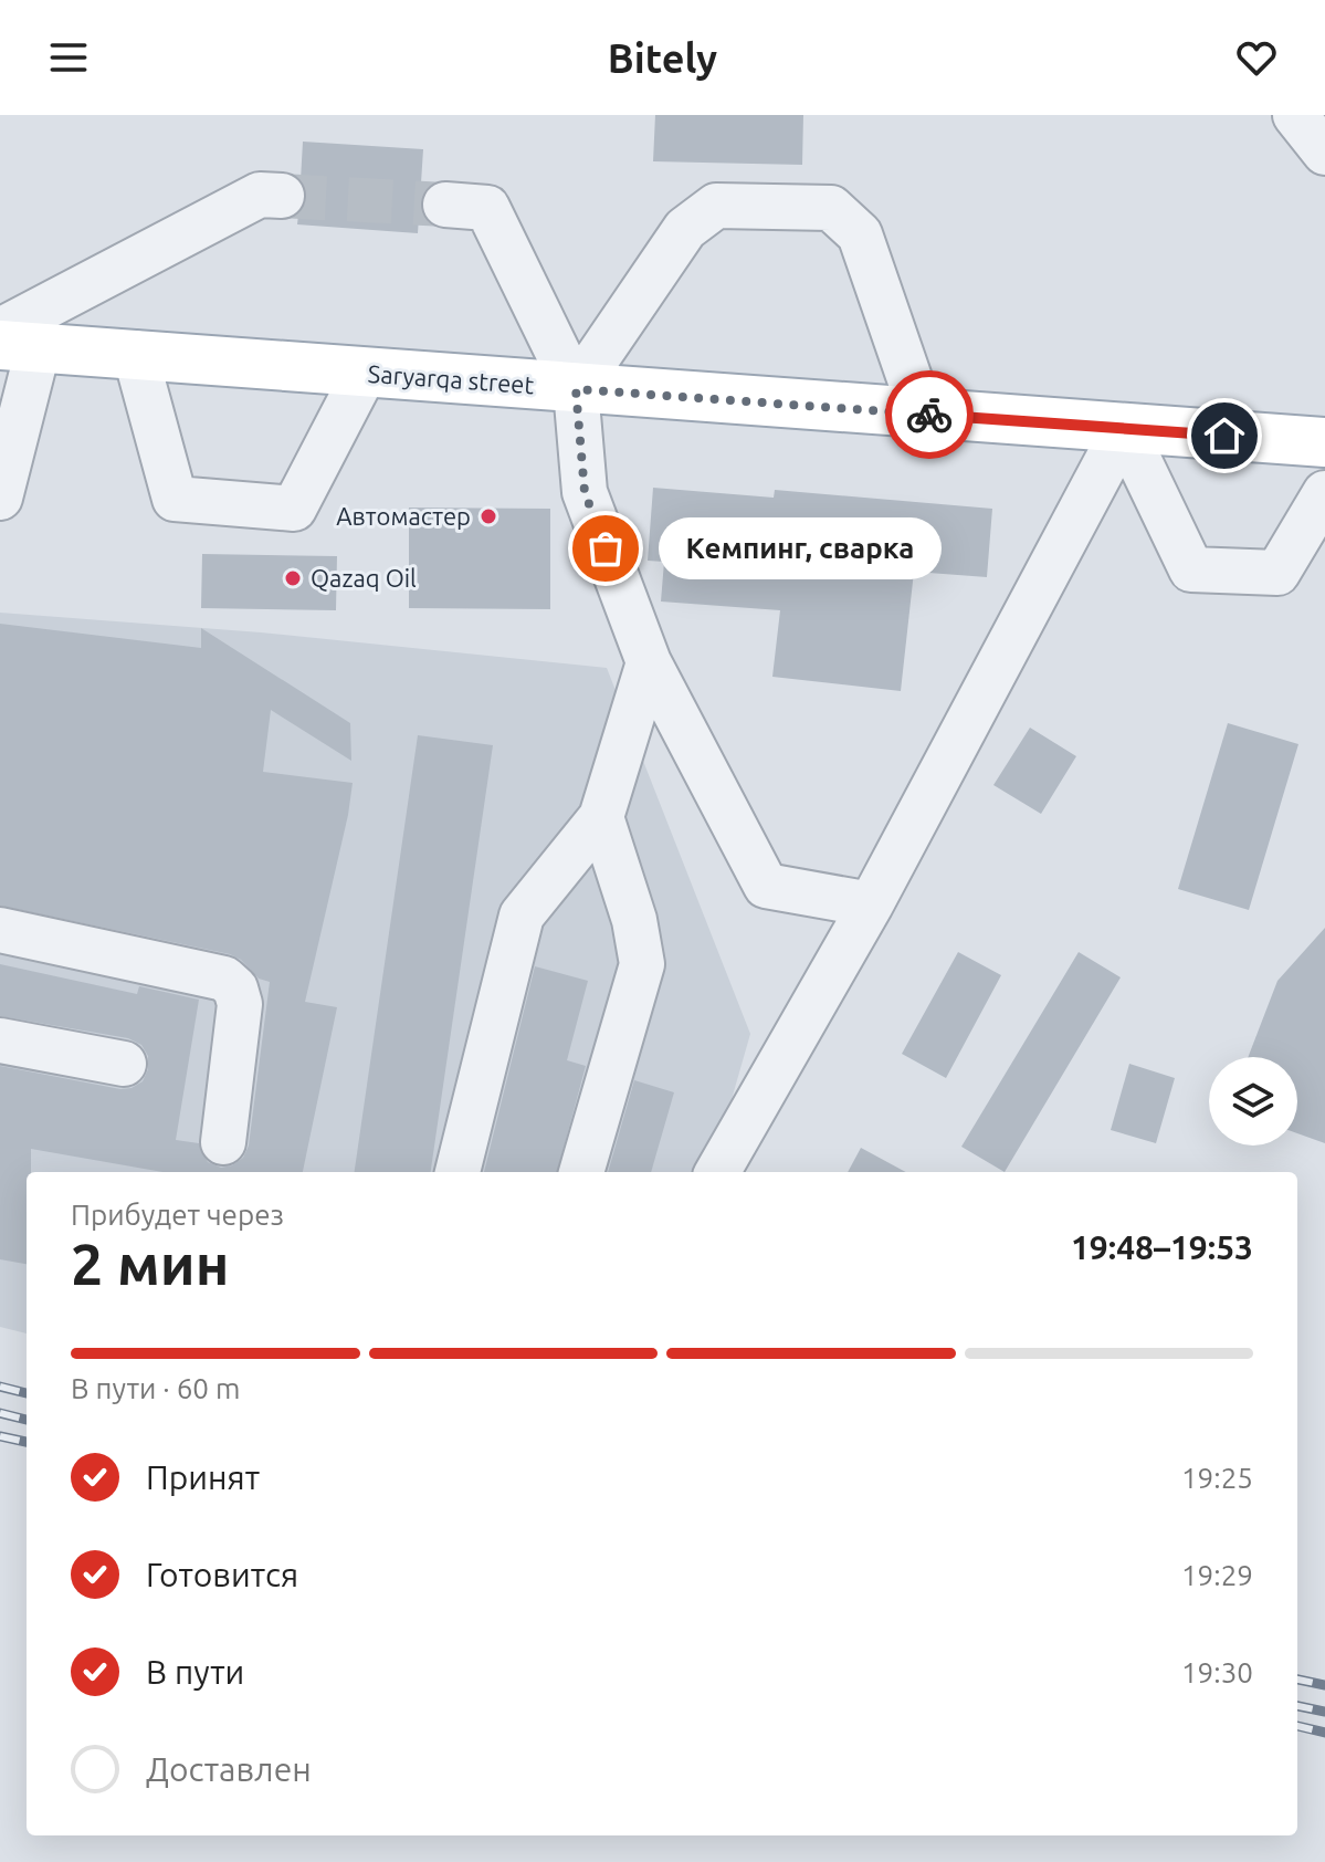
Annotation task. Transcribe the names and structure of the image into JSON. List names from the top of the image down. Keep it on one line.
{"streets":{"main road":["Saryarqa street"]},"places":["Автомастер","Кемпинг, сварка","Qazaq Oil"],"page":{"header":"Bitely","bubble":"Кемпинг, сварка","heading":["2 мин","Прибудет через","19:48–19:53"],"bar":"В пути · 60 m","list":[["Принят","19:25"],["Готовится","19:29"],["В пути","19:30"],"Доставлен"]}}
